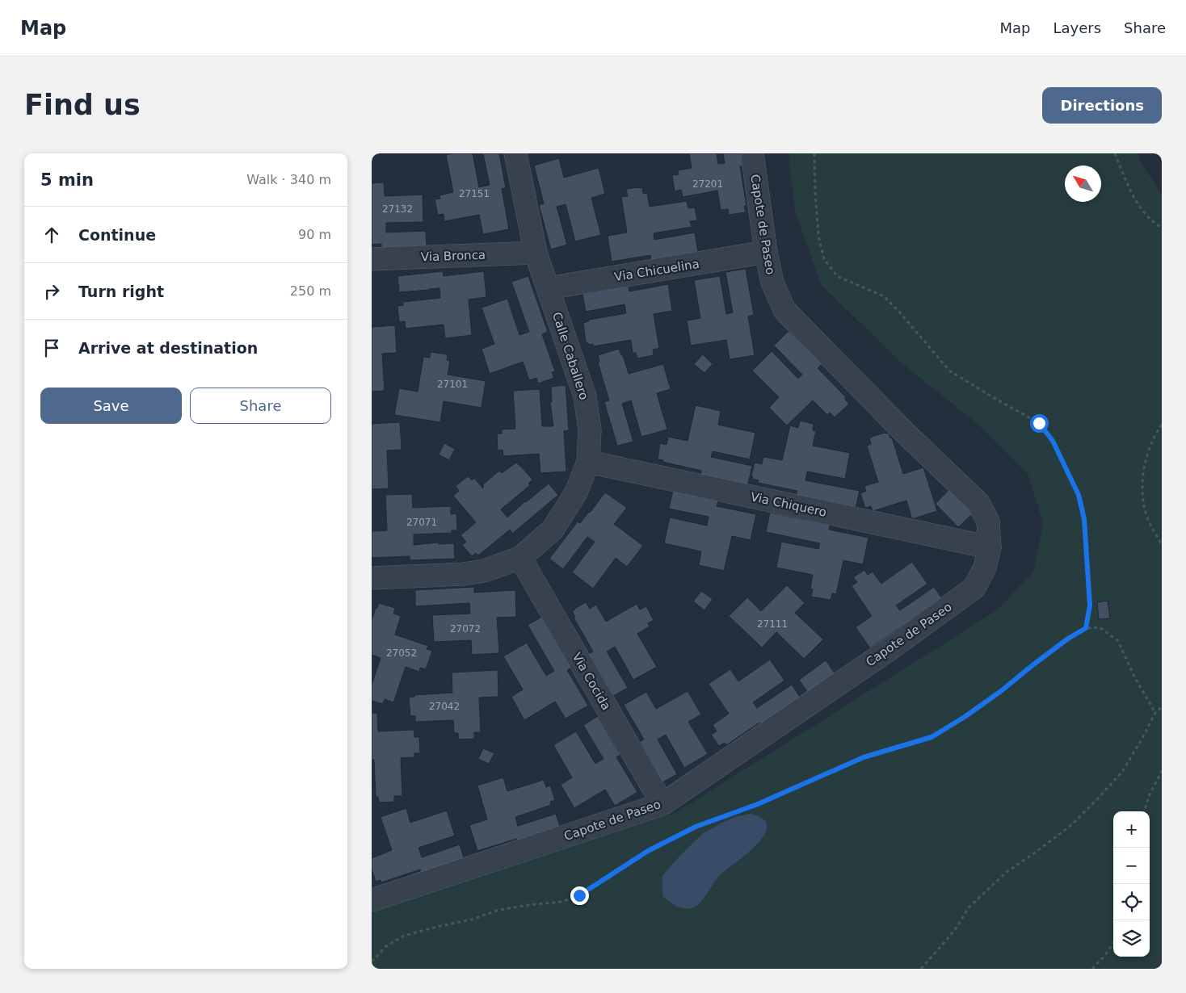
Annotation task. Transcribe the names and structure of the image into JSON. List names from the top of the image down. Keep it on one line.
{"streets":{"street":["Capote de Paseo","Via Bronca","Via Chicuelina","Calle Caballero","Via Chiquero","Via Cocida"]},"crossings":[["Capote de Paseo","Via Chicuelina"],["Capote de Paseo","Via Chiquero"],["Capote de Paseo","Via Cocida"],["Via Bronca","Calle Caballero"],["Via Chicuelina","Calle Caballero"],["Calle Caballero","Via Chiquero"],["Calle Caballero","Via Cocida"]],"house_numbers":["27201","27151","27132","27101","27071","27111","27072","27052","27042"],"north":"top left","page":{"header":"Map","nav":["Map","Layers","Share"],"buttons":["Directions",["Save","Share"]],"title":"Find us","heading":["5 min","Walk · 340 m"],"list":[["Continue","90 m"],["Turn right","250 m"],"Arrive at destination"],"map_buttons":["+","−"]}}
